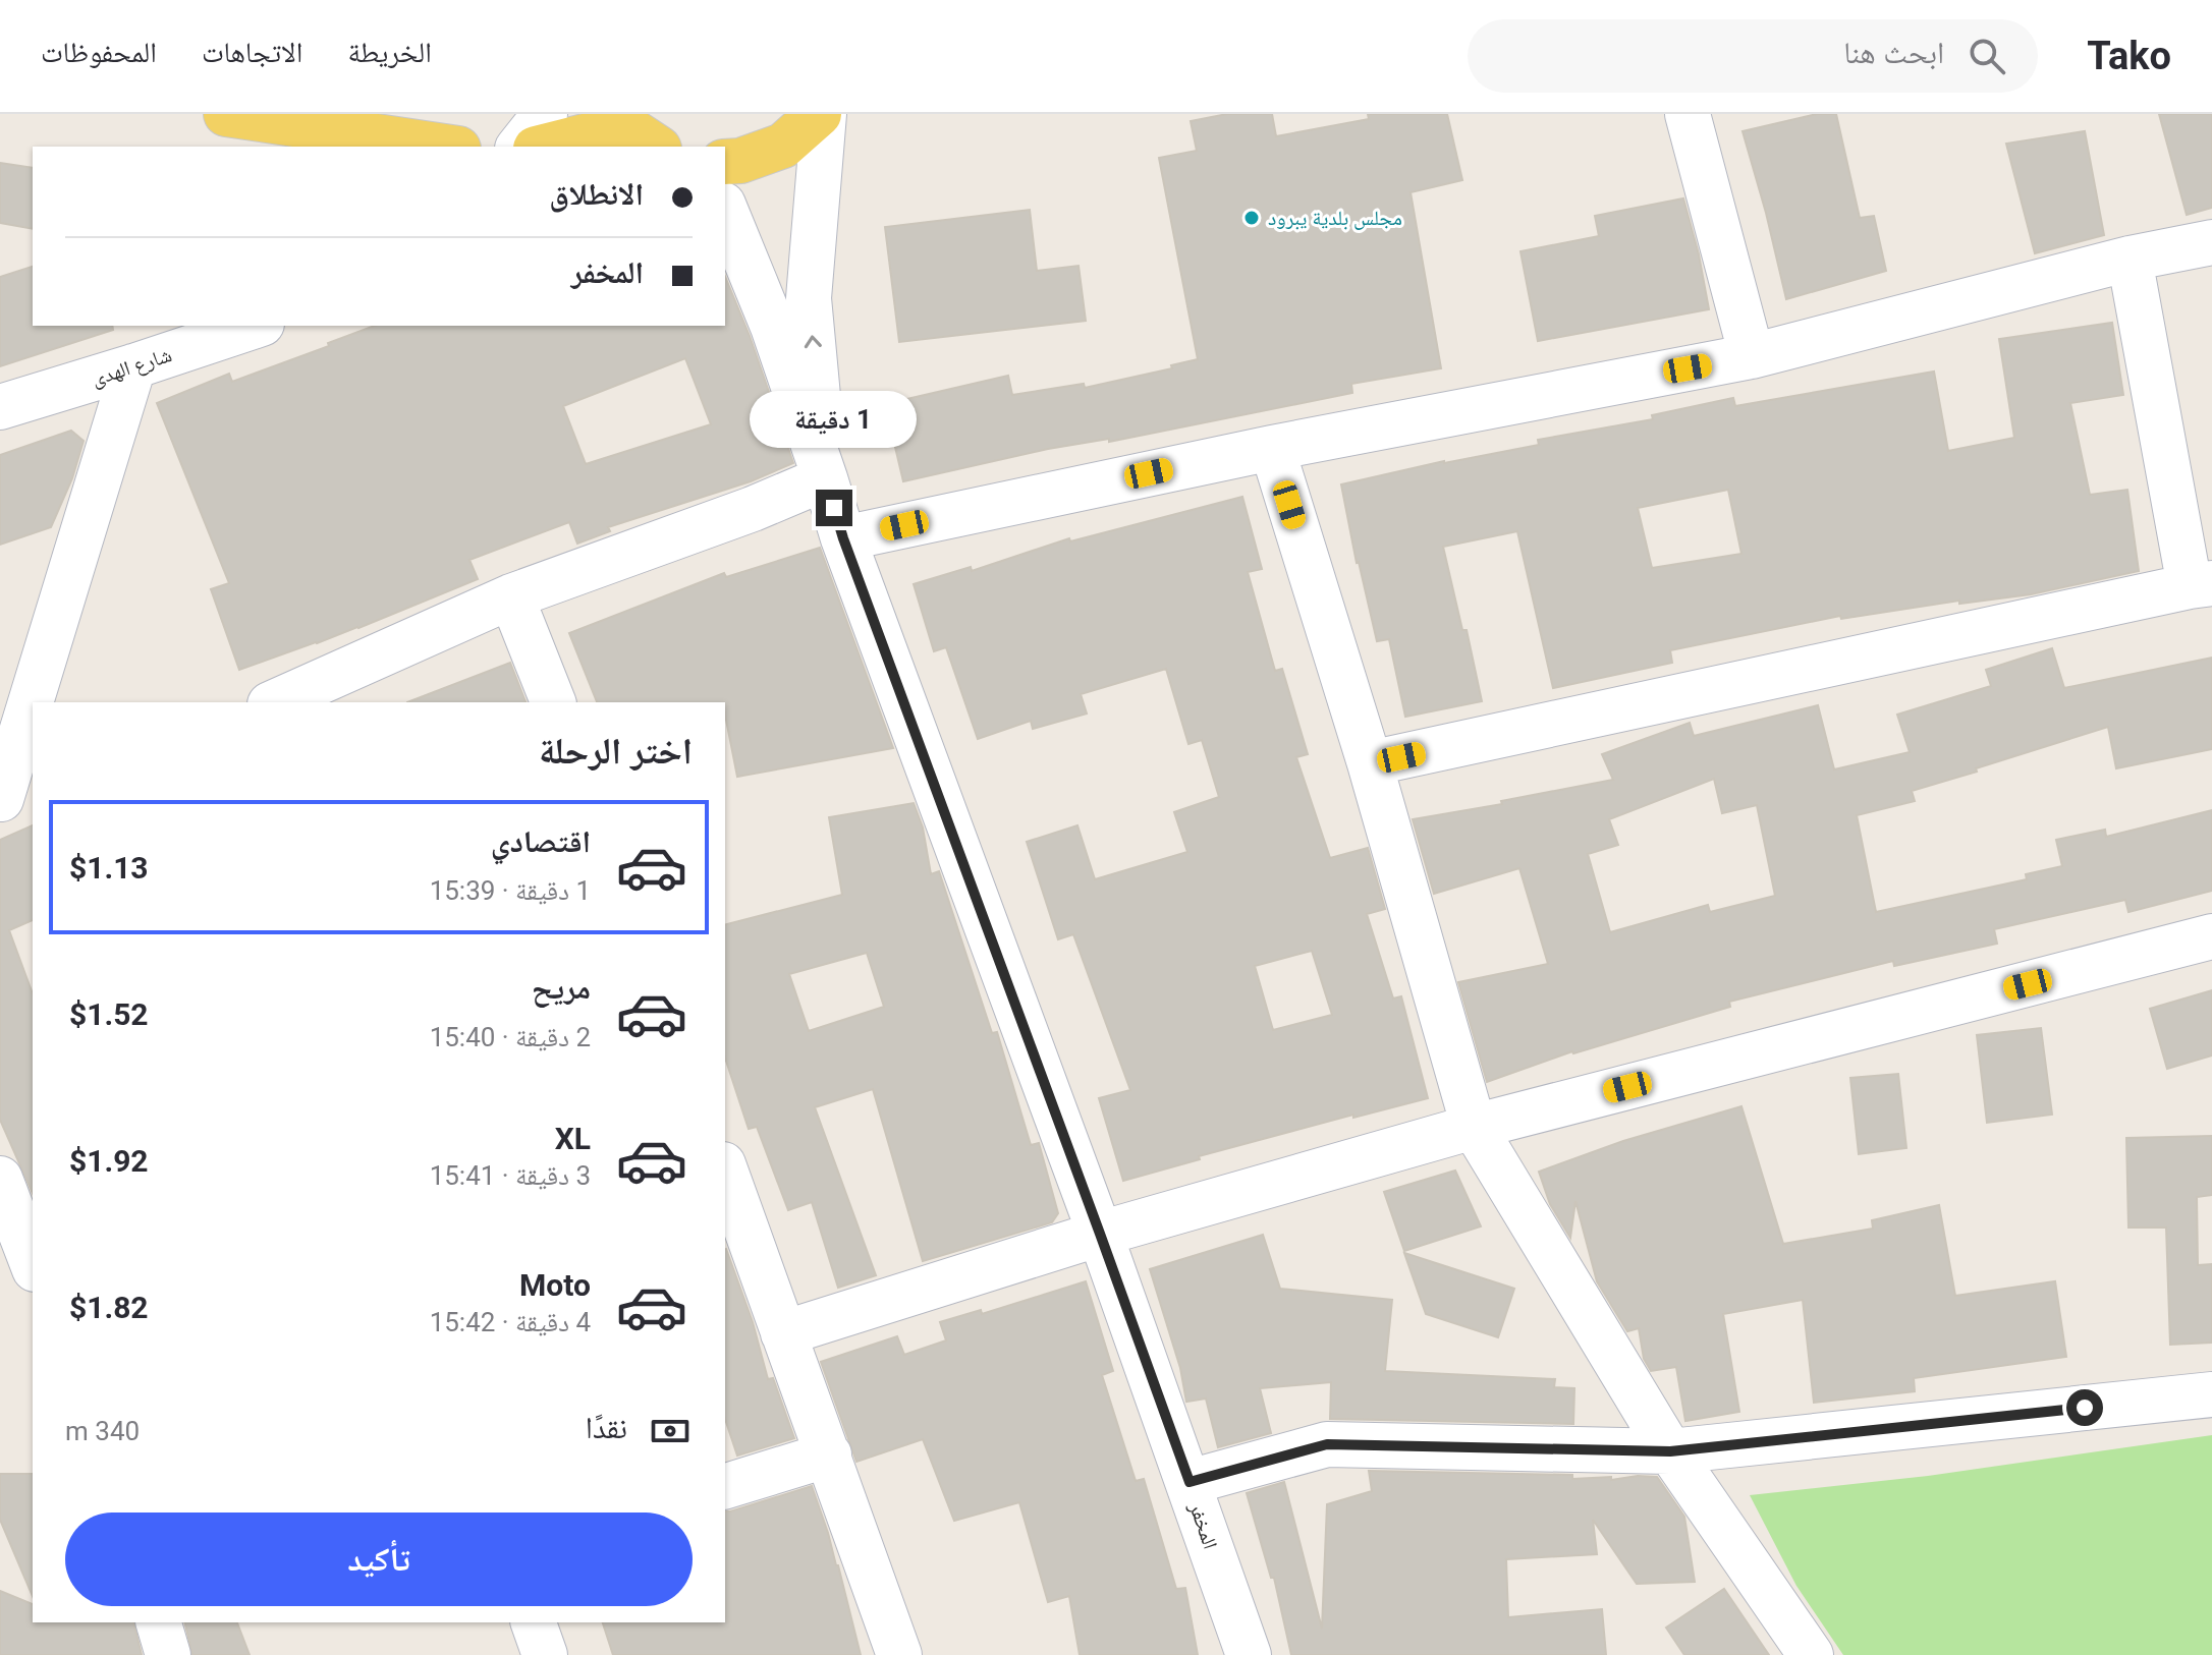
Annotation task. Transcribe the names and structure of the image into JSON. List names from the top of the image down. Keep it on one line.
{"streets":{"street":["شارع الهدى","المخفر"]},"places":["مجلس بلدية يبرود"],"page":{"header":"Tako","search":"ابحث هنا","nav":["الخريطة","الاتجاهات","المحفوظات"],"banner":["الانطلاق","المخفر"],"bubble":"1 دقيقة","heading":"اختر الرحلة","list":[{"name":"اقتصادي","note":"1 دقيقة · 15:39","value":"$1.13"},{"name":"مريح","note":"2 دقيقة · 15:40","value":"$1.52"},{"name":"XL","note":"3 دقيقة · 15:41","value":"$1.92"},{"name":"Moto","note":"4 دقيقة · 15:42","value":"$1.82"}],"pay":["نقدًا","340 m"],"buttons":"تأكيد"}}
